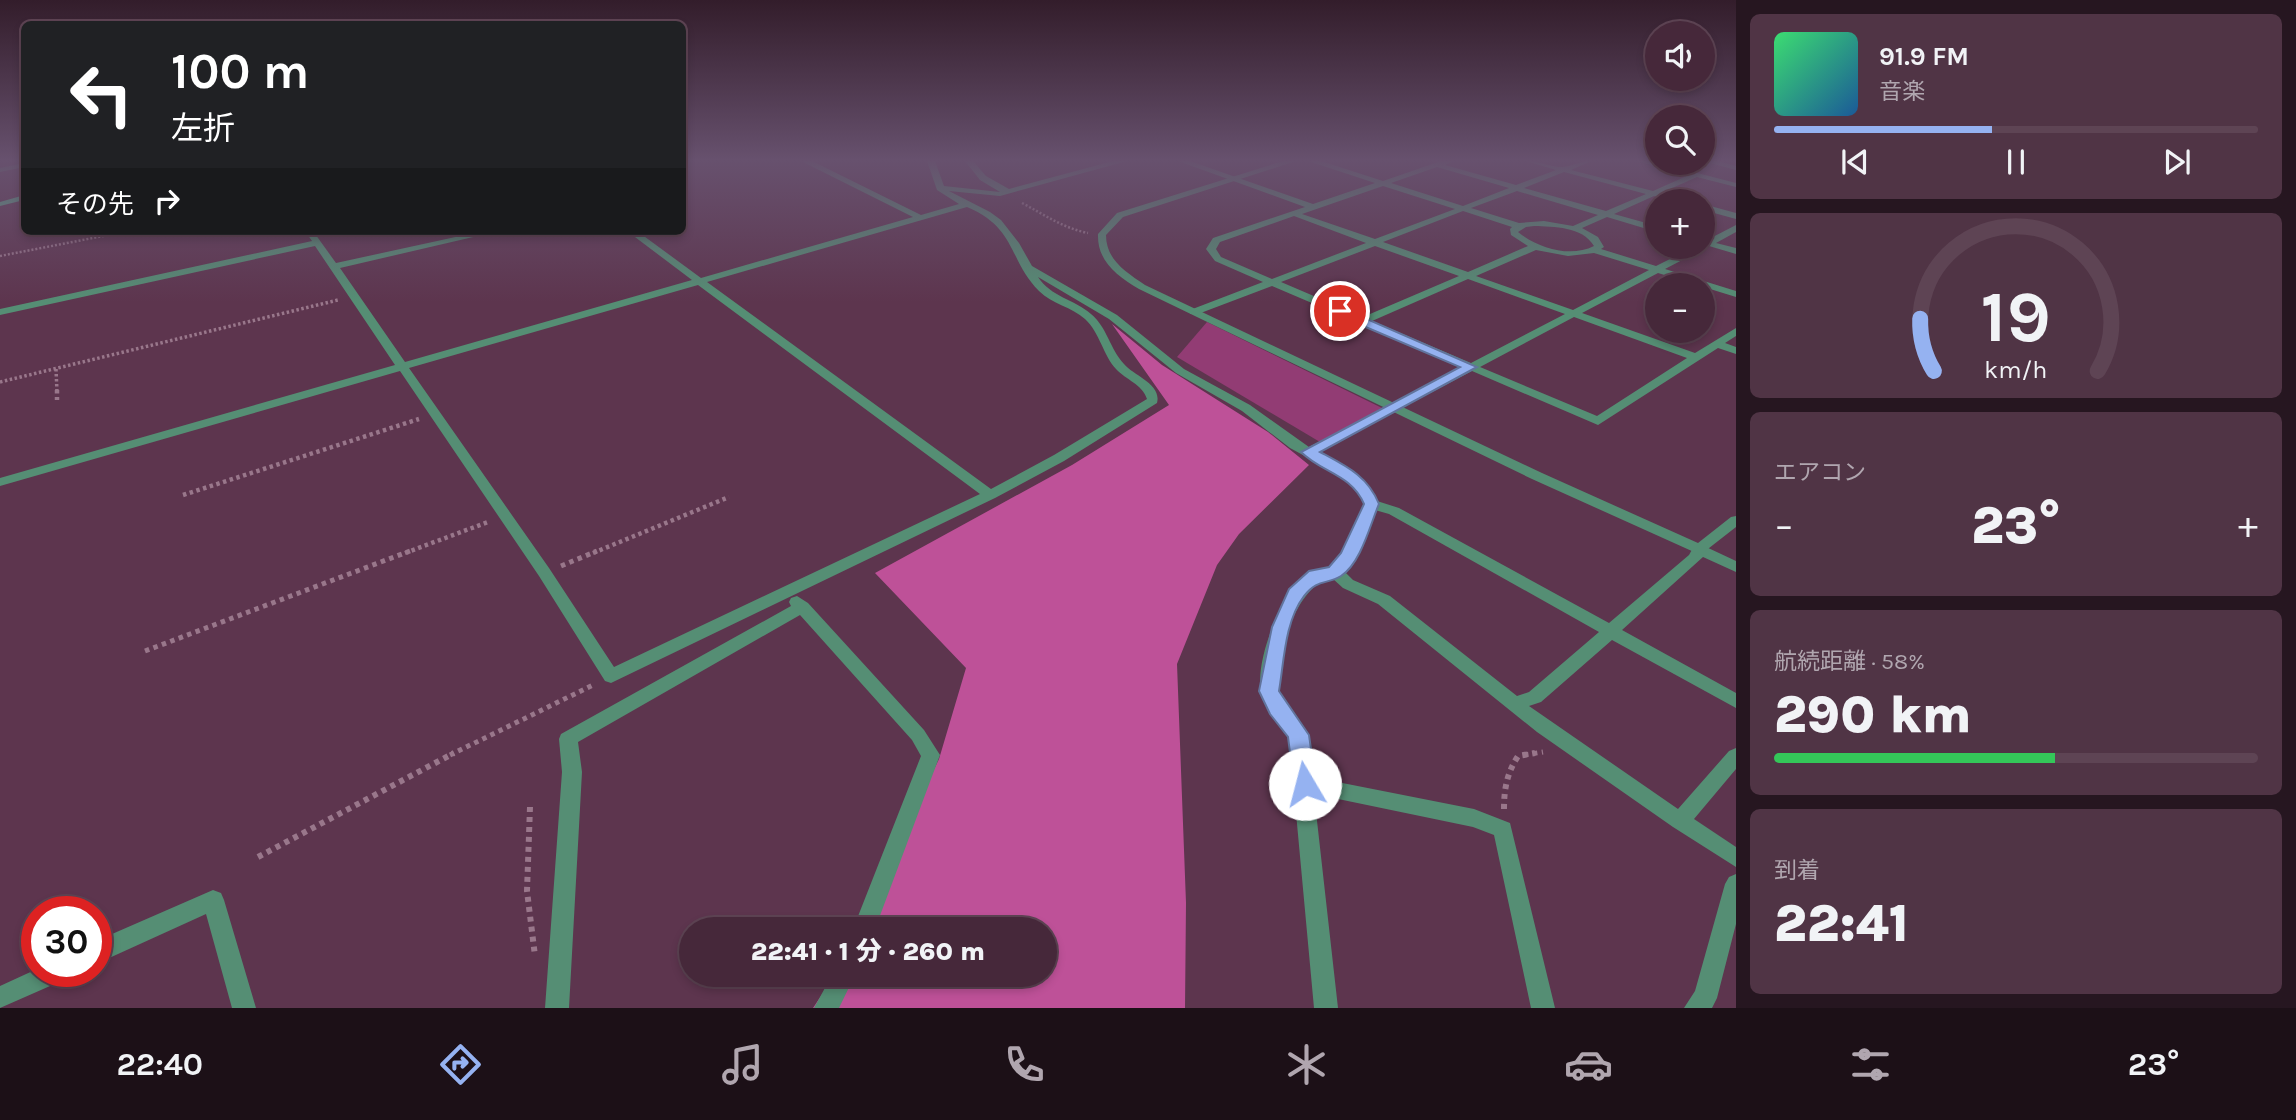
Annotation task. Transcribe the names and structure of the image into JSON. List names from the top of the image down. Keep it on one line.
{"page":{"map_buttons":["+","−"],"turn":["100 m","左折"],"song":["91.9 FM","音楽"],"then":"その先","tile":["エアコン",["航続距離 · 58%","290 km"],["到着","22:41"]],"heat":["−","23°","+"],"limit":"30","trip":"22:41 · 1 分 · 260 m","tabs":["22:40","23°"],"gauge":["19","km/h"]}}
